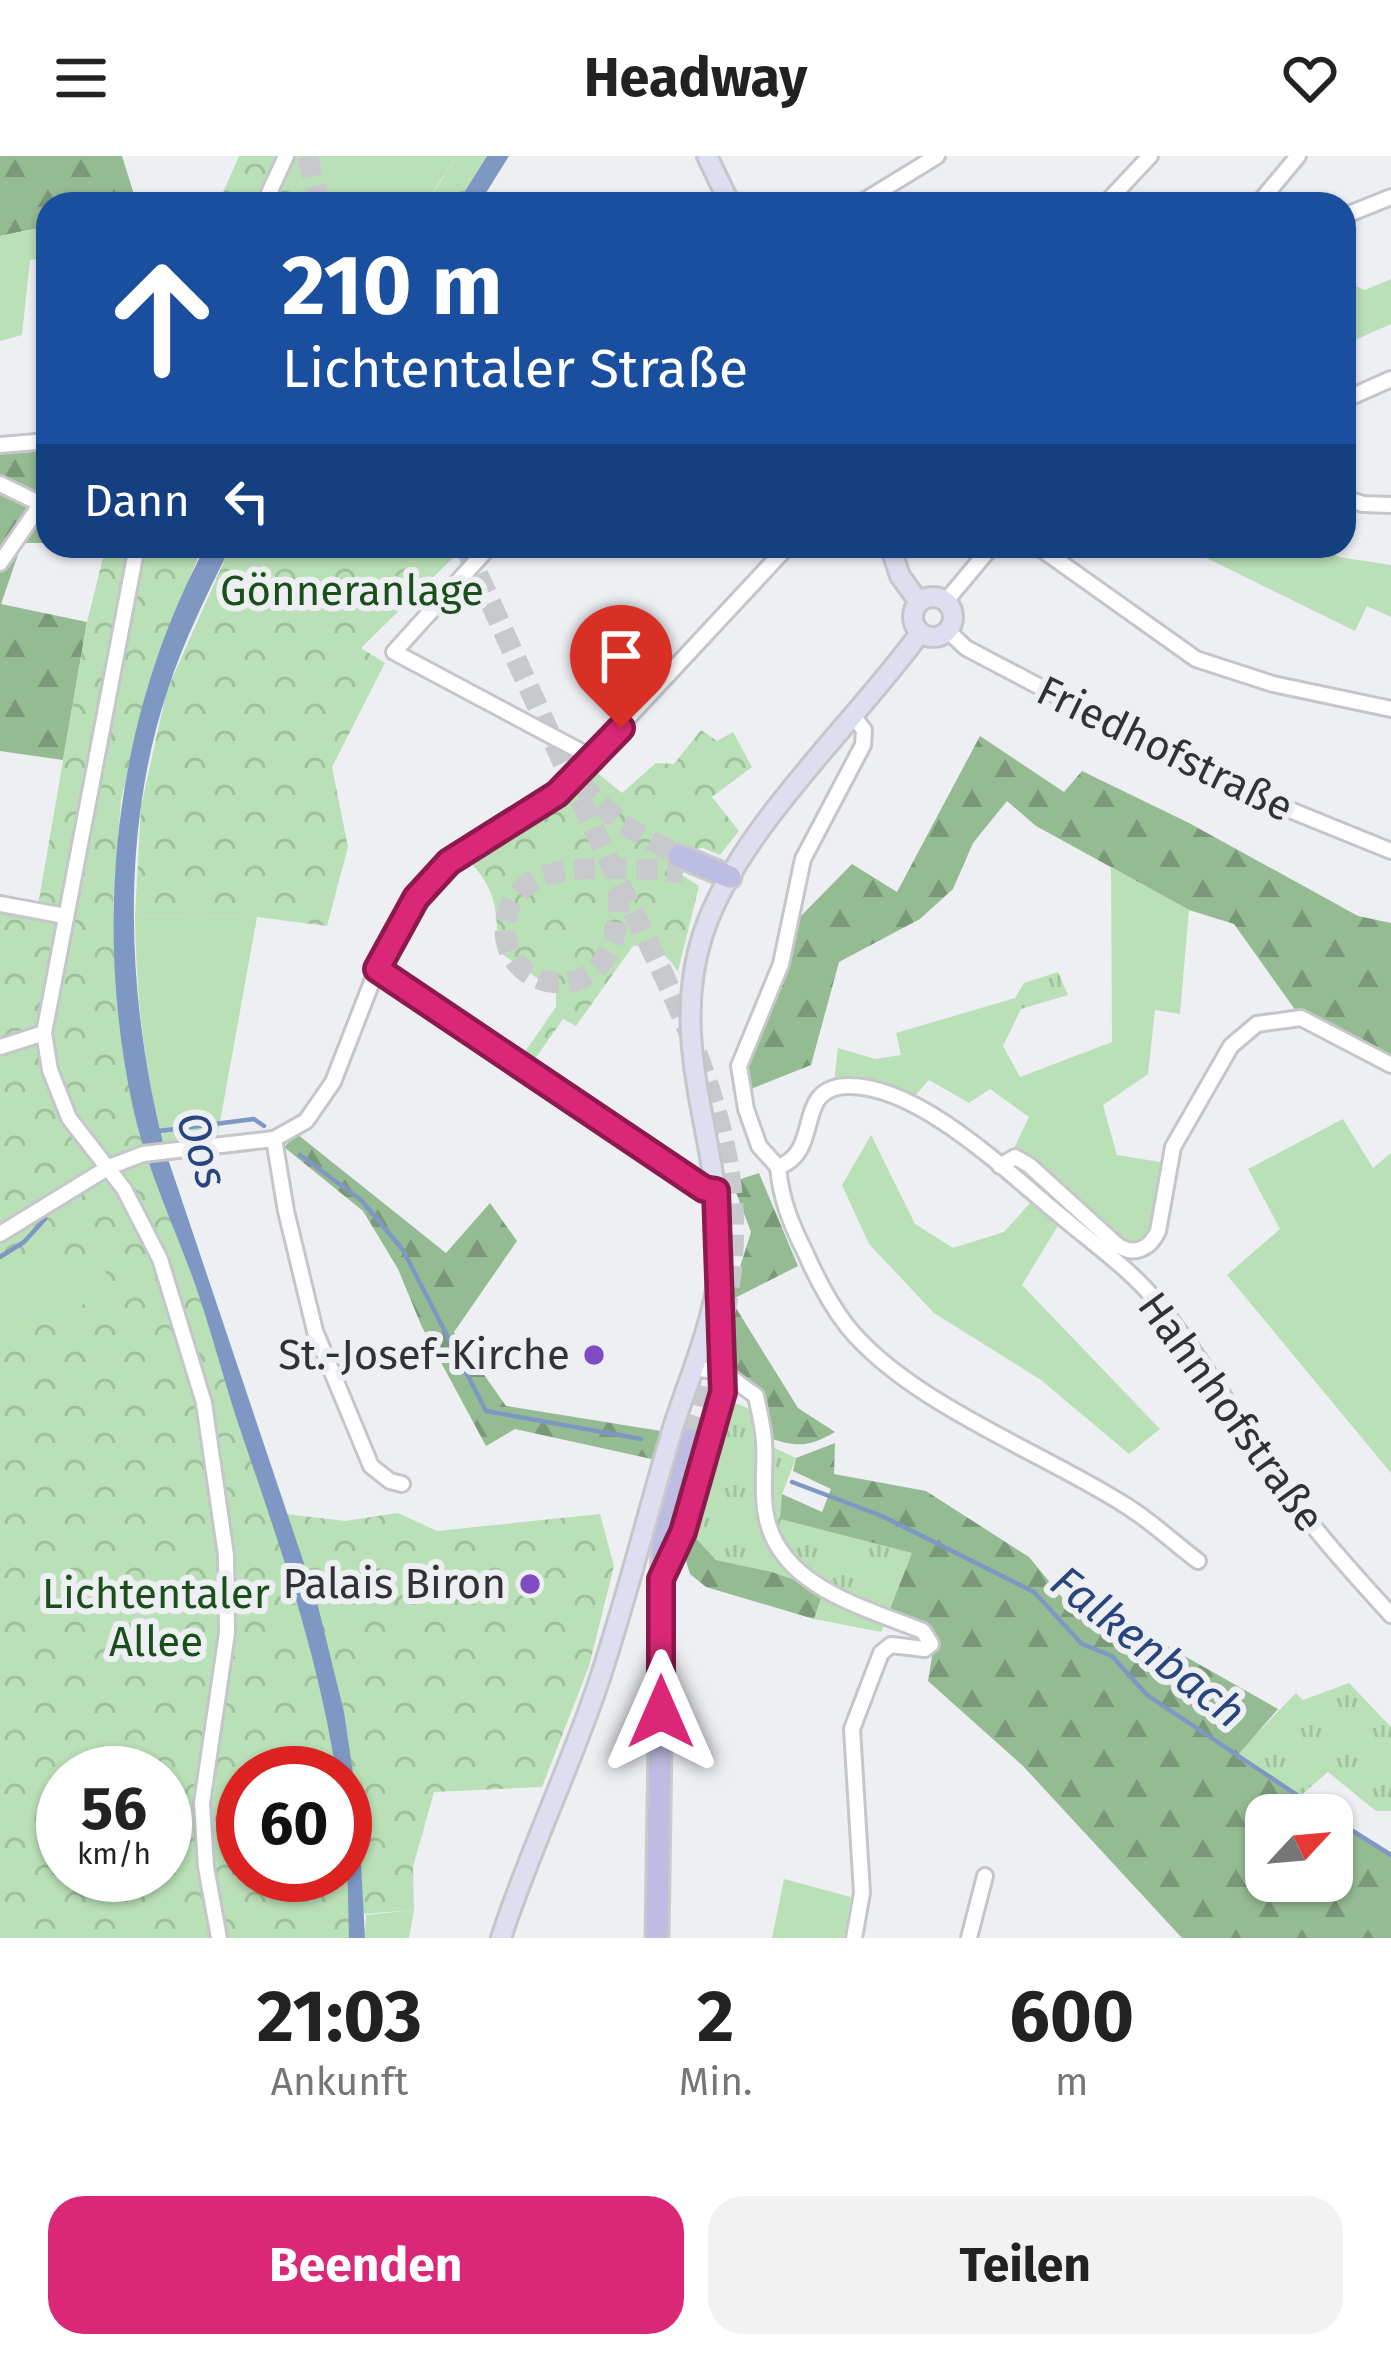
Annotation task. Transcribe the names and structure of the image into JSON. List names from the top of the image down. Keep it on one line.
{"streets":{"street":["Friedhofstraße","Hahnhofstraße"]},"water":["Oos","Falkenbach"],"parks":["Gönneranlage","Lichtentaler Allee"],"places":["St.-Josef-Kirche","Palais Biron"],"north":"top right","page":{"header":"Headway","turn":["210 m","Lichtentaler Straße"],"then":"Dann","speed":"56 km/h","limit":"60","eta":["21:03","Ankunft","2","Min.","600","m"],"buttons":["Beenden","Teilen"]}}
